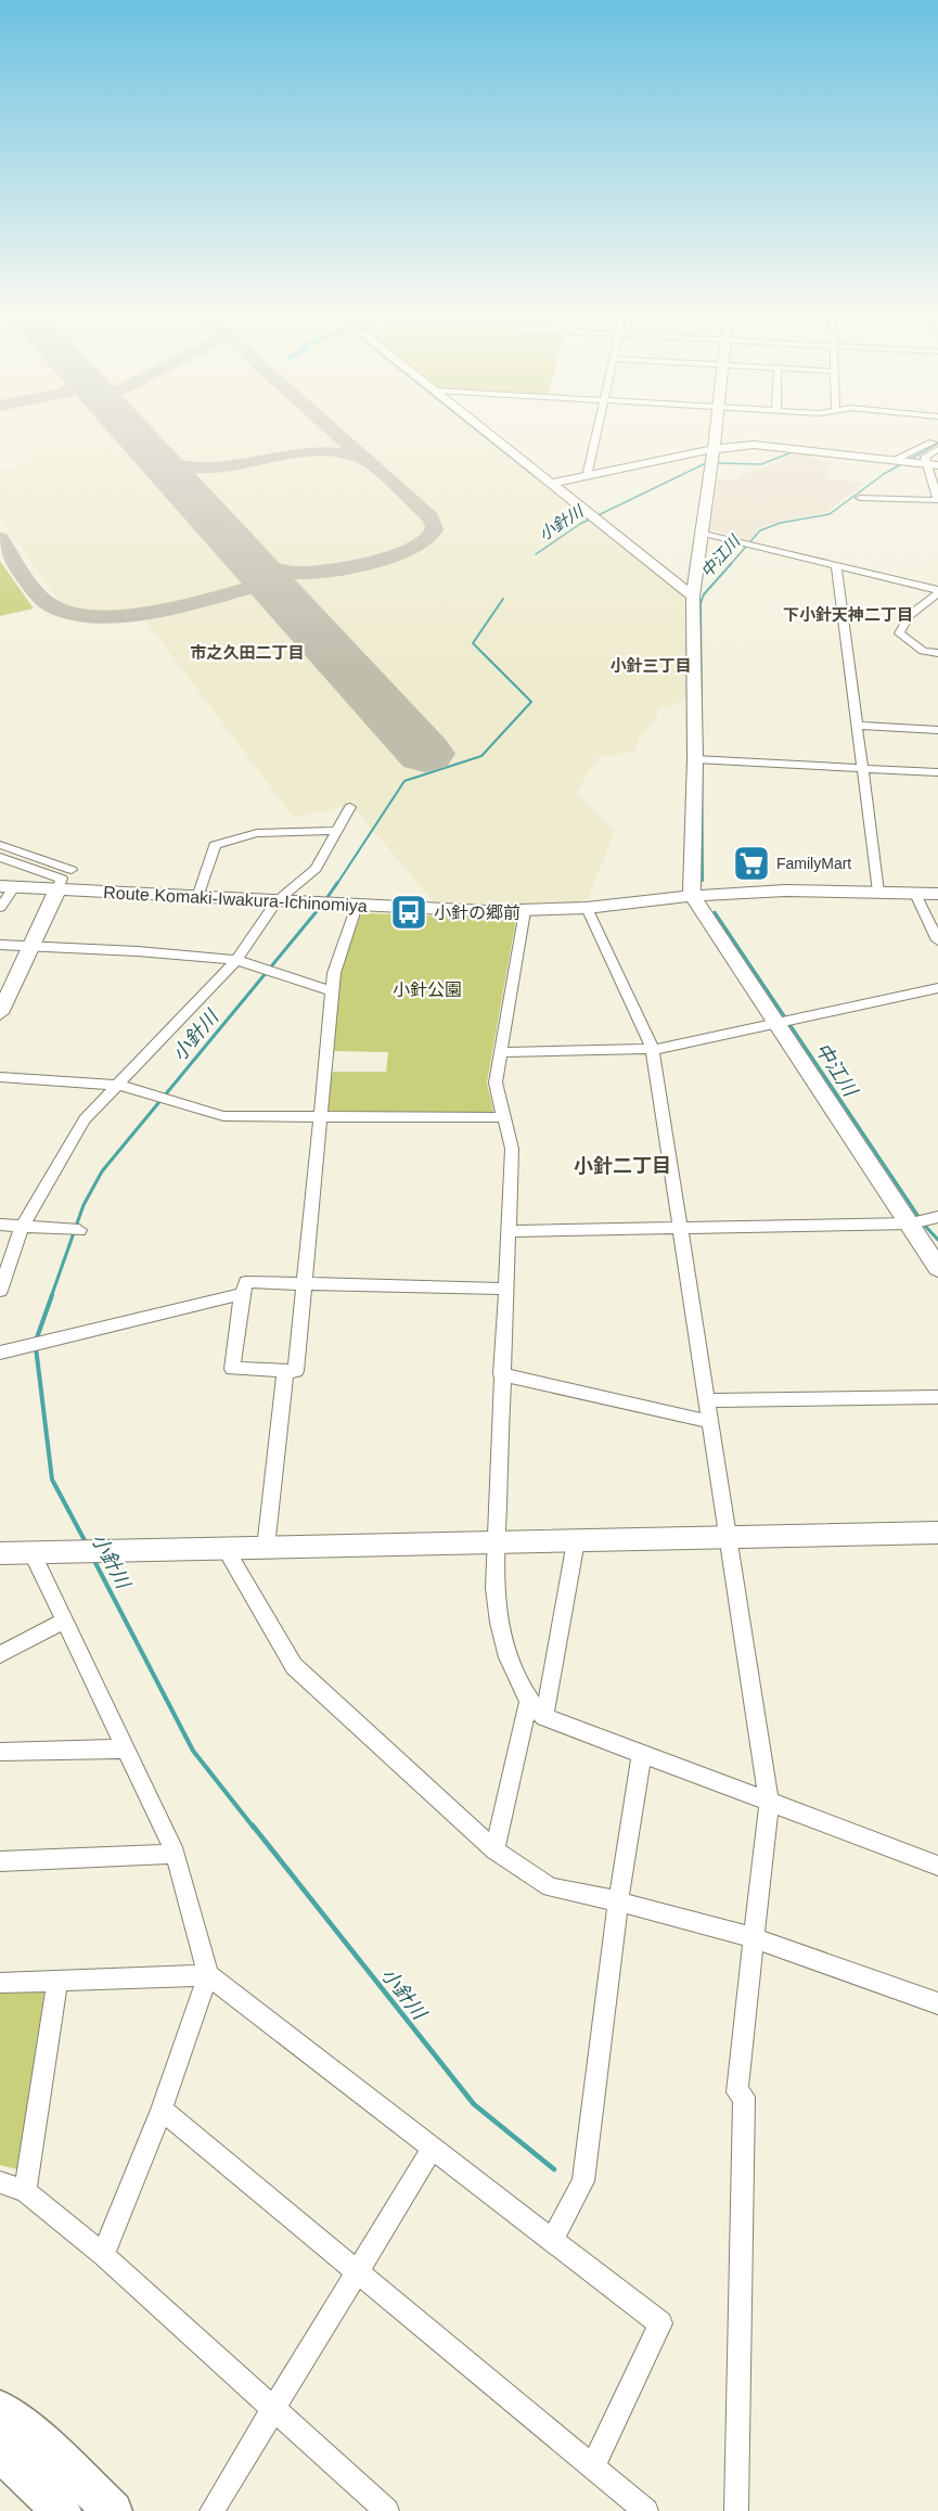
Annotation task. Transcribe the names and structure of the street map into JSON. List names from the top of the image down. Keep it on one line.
{"streets":{"street":["Route Komaki-Iwakura-Ichinomiya"]},"districts":["下小針天神二丁目","市之久田二丁目","小針三丁目","小針二丁目"],"water":["小針川","中江川"],"parks":["小針公園"],"places":{"supermarket":["FamilyMart"],"bus stop":["小針の郷前"]}}
